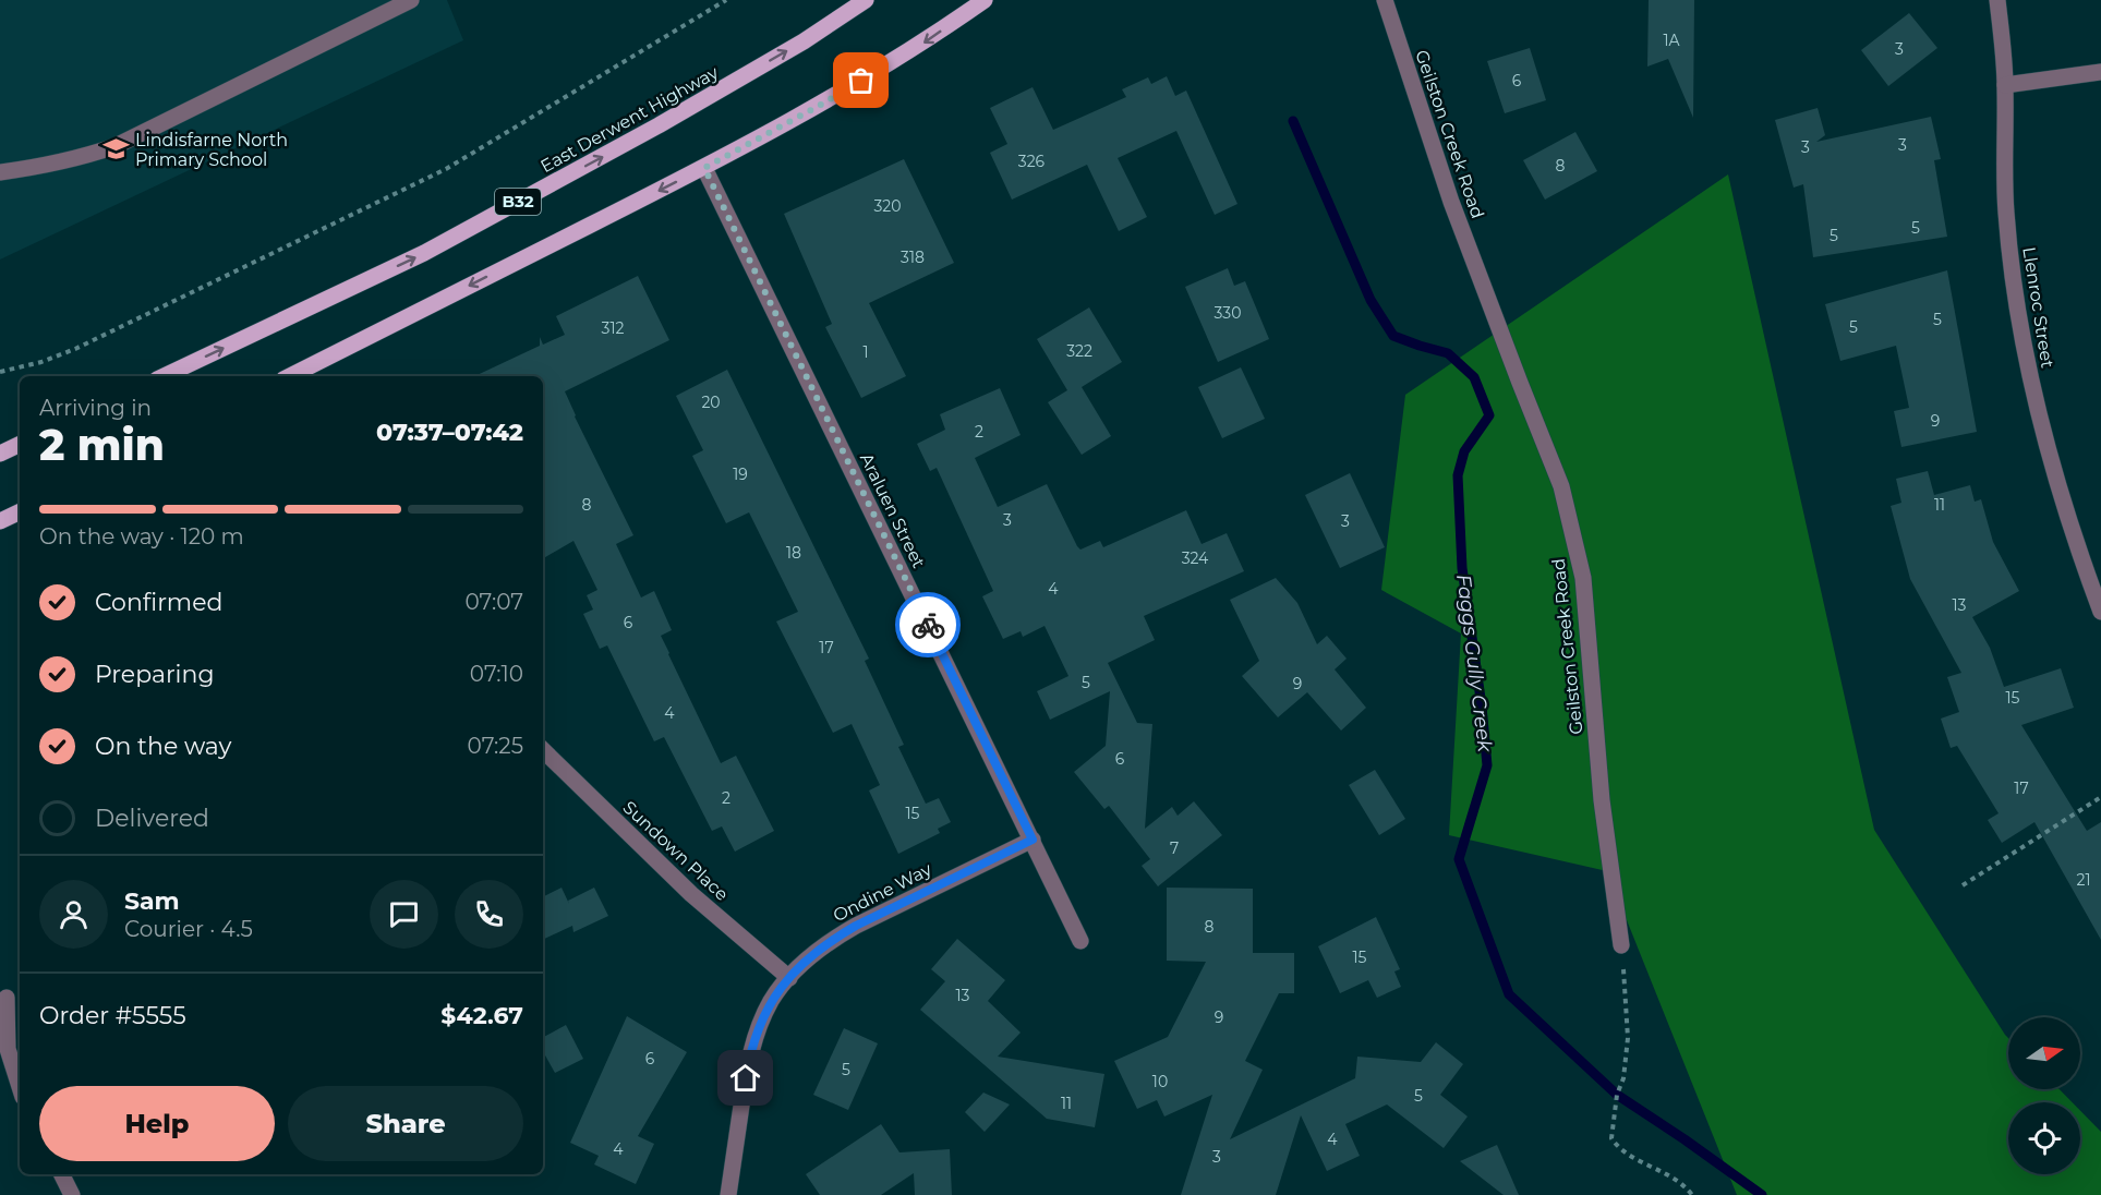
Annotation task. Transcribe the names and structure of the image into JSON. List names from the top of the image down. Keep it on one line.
{"streets":{"main road":["East Derwent Highway","B32"],"street":["Geilston Creek Road","Llenroc Street","Araluen Street","Sundown Place","Ondine Way"]},"crossings":[["Araluen Street","Ondine Way"],["Sundown Place","Ondine Way"]],"water":["Faggs Gully Creek"],"places":{"school or university":["Lindisfarne North Primary School"]},"house_numbers":["1A","3","6","3","3","326","8","320","5","5","318","330","5","5","312","322","1","20","9","2","19","8","11","3","3","18","324","4","13","6","17","5","9","15","4","6","17","2","15","7","21","8","15","13","9","6","5","10","5","11","4","4","3"],"north":"right","page":{"heading":["2 min","Arriving in","07:37–07:42"],"panel":["Sam","Courier · 4.5","Order #5555","$42.67"],"bar":"On the way · 120 m","list":[["Confirmed","07:07"],["Preparing","07:10"],["On the way","07:25"],"Delivered"],"buttons":["Help","Share"]}}
